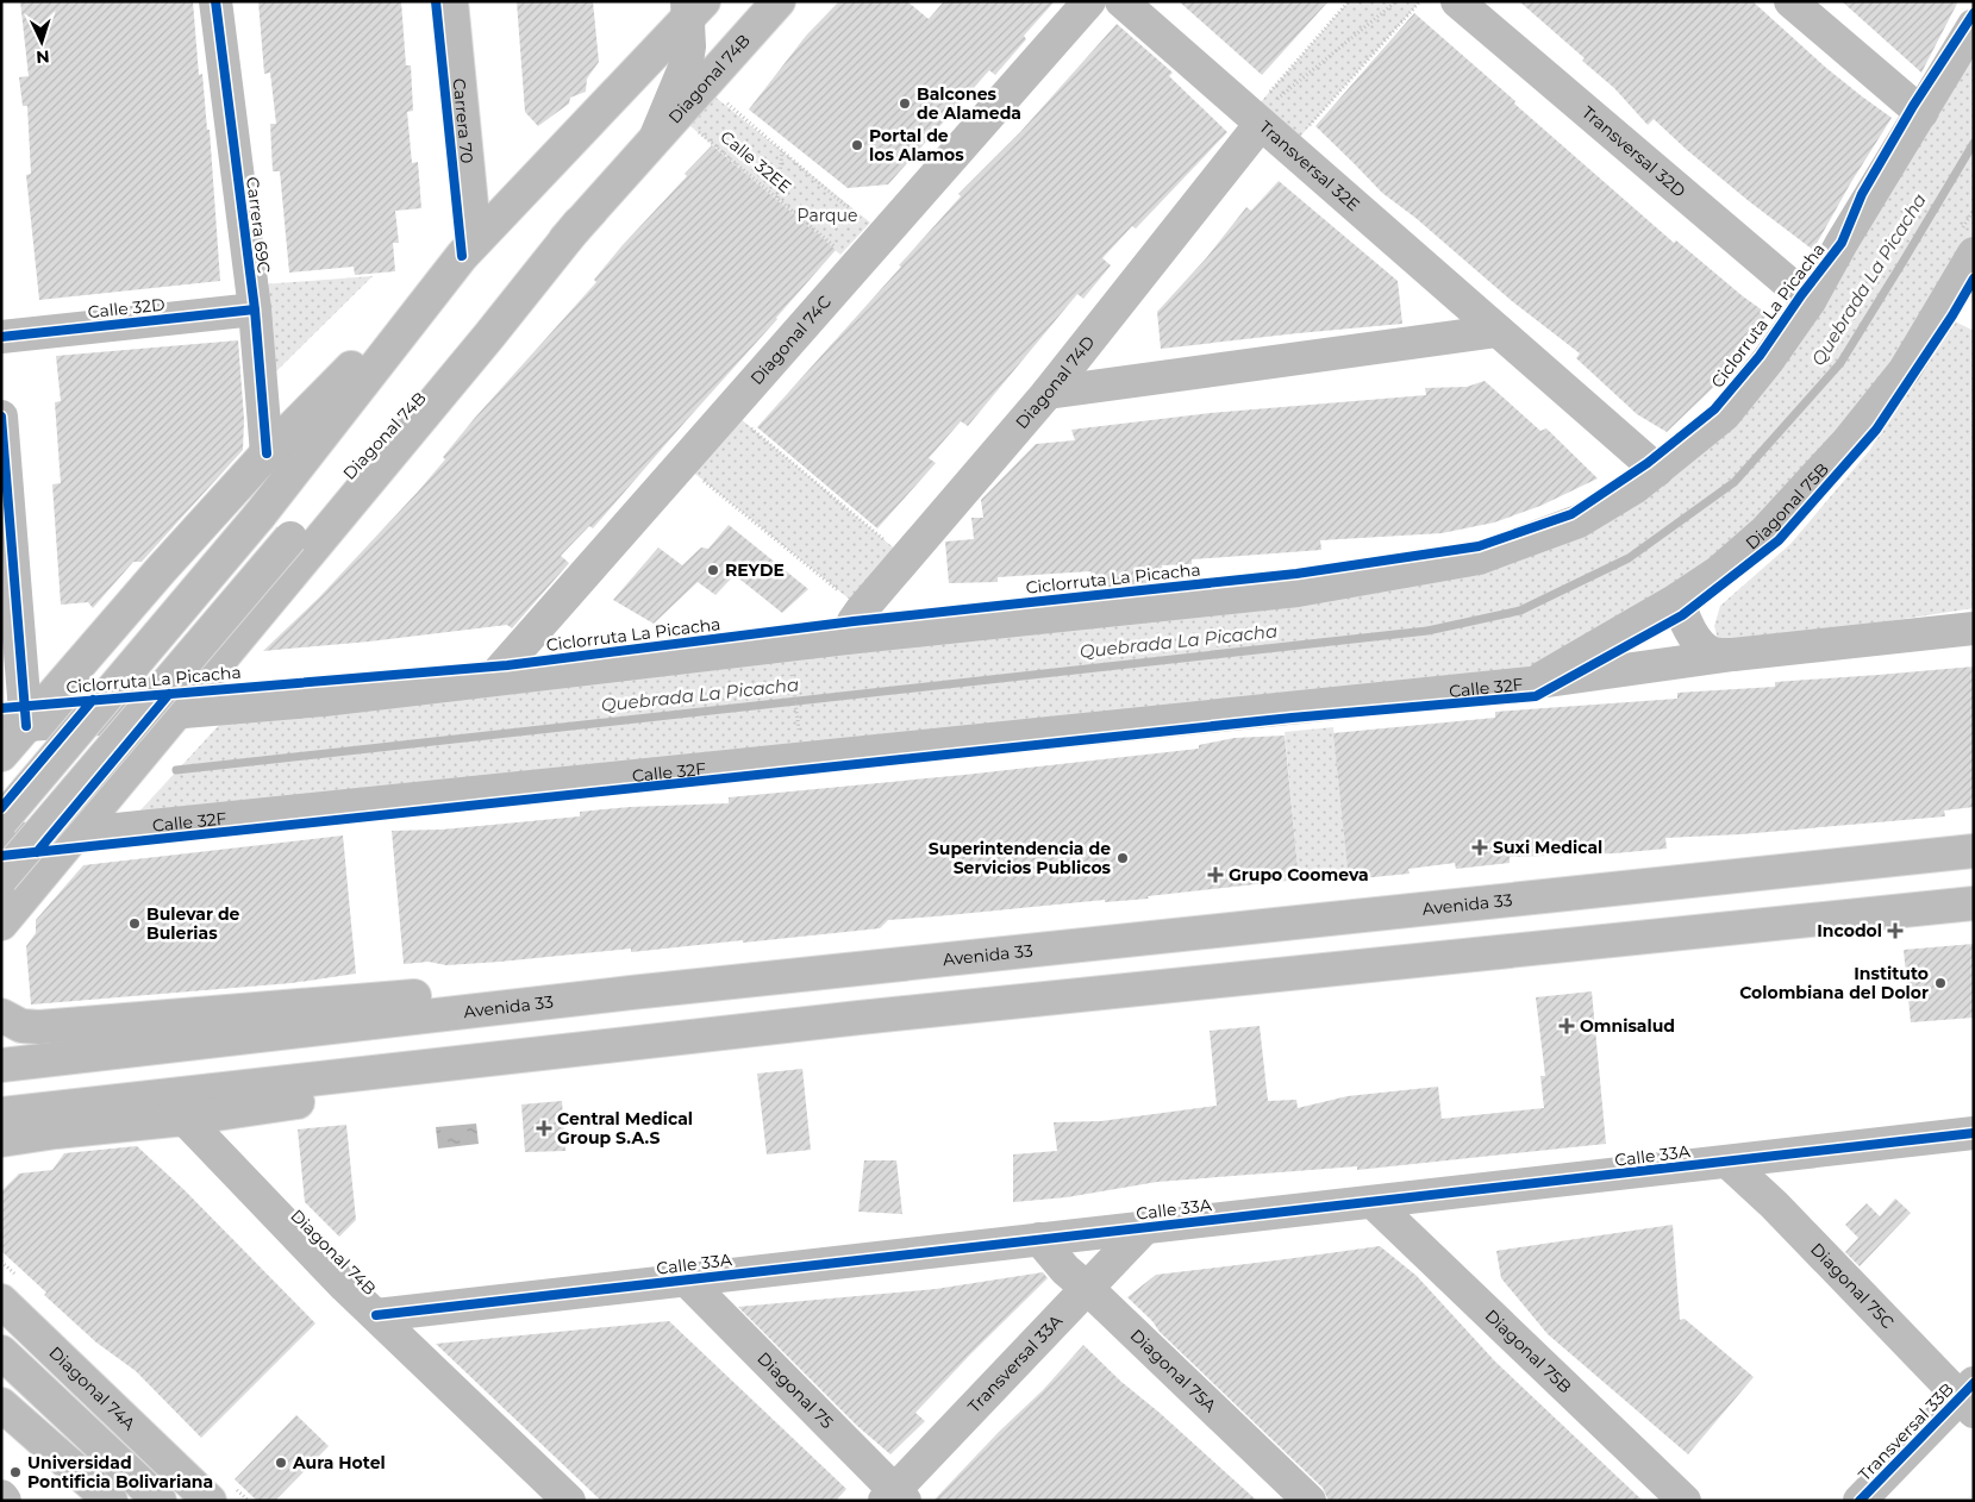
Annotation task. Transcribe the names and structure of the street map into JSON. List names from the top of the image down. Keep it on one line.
{"streets":{"street":["Diagonal 74B","Carrera 70","Transversal 32D","Transversal 32E","Carrera 69C","Calle 32D","Diagonal 74C","Diagonal 74D","Diagonal 75B","Calle 32F","Avenida 33","Calle 33A","Diagonal 75C","Transversal 33A","Diagonal 75A","Diagonal 74A","Diagonal 75","Transversal 33B"],"path":["Calle 32EE"],"cycle path":["Ciclorruta La Picacha"]},"crossings":[["Diagonal 74B","Calle 33A"],["Calle 32EE","Diagonal 74C"],["Transversal 32E","Diagonal 74D"],["Carrera 69C","Calle 32D"],["Diagonal 75B","Calle 32F"],["Diagonal 75B","Calle 33A"],["Calle 33A","Diagonal 75C"],["Calle 33A","Transversal 33A"],["Calle 33A","Diagonal 75A"],["Calle 33A","Diagonal 75"],["Diagonal 75C","Transversal 33B"],["Transversal 33A","Diagonal 75A"],["Transversal 33A","Diagonal 75"]],"water":["Quebrada La Picacha"],"parks":["Parque"],"places":{"other":["Balcones de Alameda","Portal de los Alamos","REYDE","Superintendencia de Servicios Publicos","Bulevar de Bulerias","Instituto Colombiana del Dolor","Aura Hotel","Universidad Pontificia Bolivariana"],"health":["Suxi Medical","Grupo Coomeva","Incodol","Omnisalud","Central Medical Group S.A.S"]},"north":"bottom"}
